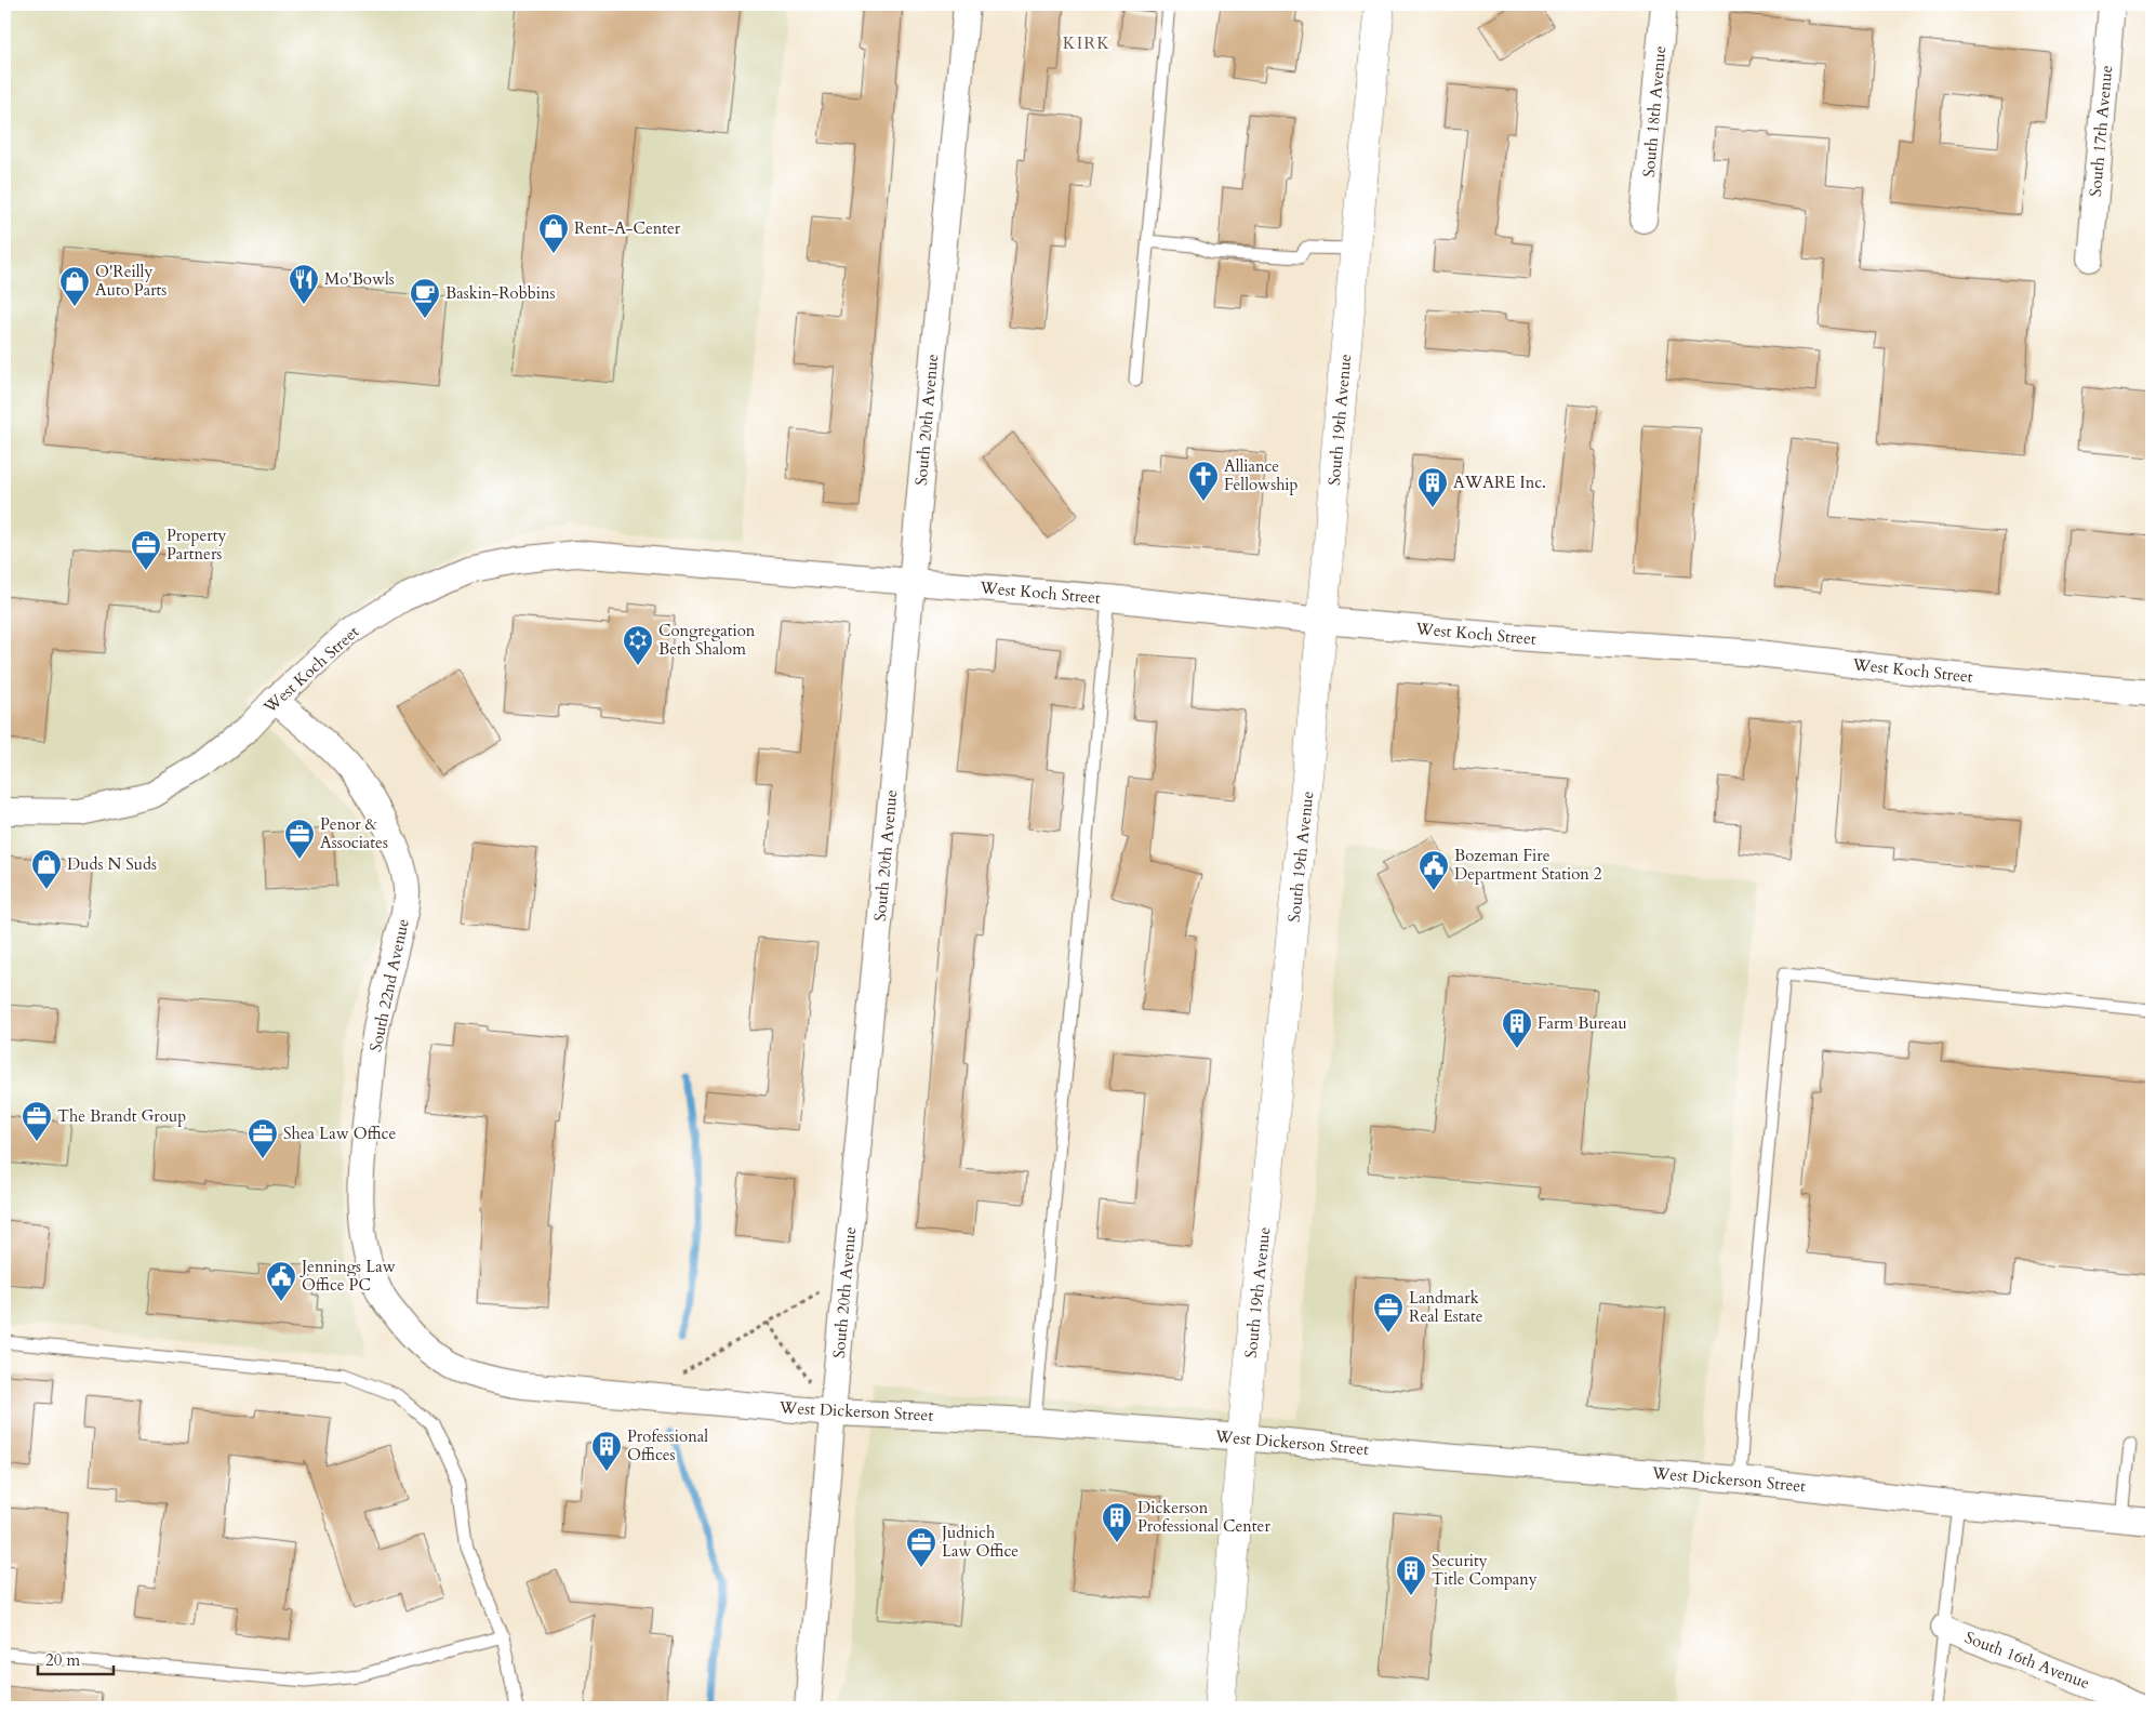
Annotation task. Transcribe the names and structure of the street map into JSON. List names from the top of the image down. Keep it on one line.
{"streets":{"main road":["South 19th Avenue"],"street":["South 18th Avenue","South 17th Avenue","South 20th Avenue","West Koch Street","South 22nd Avenue","West Dickerson Street","South 16th Avenue"]},"crossings":[["South 20th Avenue","West Koch Street"],["South 20th Avenue","West Dickerson Street"],["South 19th Avenue","West Koch Street"],["South 19th Avenue","West Dickerson Street"],["West Koch Street","South 22nd Avenue"],["South 22nd Avenue","West Dickerson Street"]],"districts":["KIRK"],"places":{"shop":["Rent-A-Center","O'Reilly Auto Parts","Duds N Suds"],"restaurant":["Mo'Bowls"],"cafe":["Baskin-Robbins"],"church":["Alliance Fellowship"],"building":["AWARE Inc.","Farm Bureau","Professional Offices","Dickerson Professional Center","Security Title Company"],"office":["Property Partners","Penor & Associates","The Brandt Group","Shea Law Office","Landmark Real Estate","Judnich Law Office"],"synagogue":["Congregation Beth Shalom"],"public building":["Bozeman Fire Department Station 2","Jennings Law Office PC"]},"scale_bar":"20 m"}
